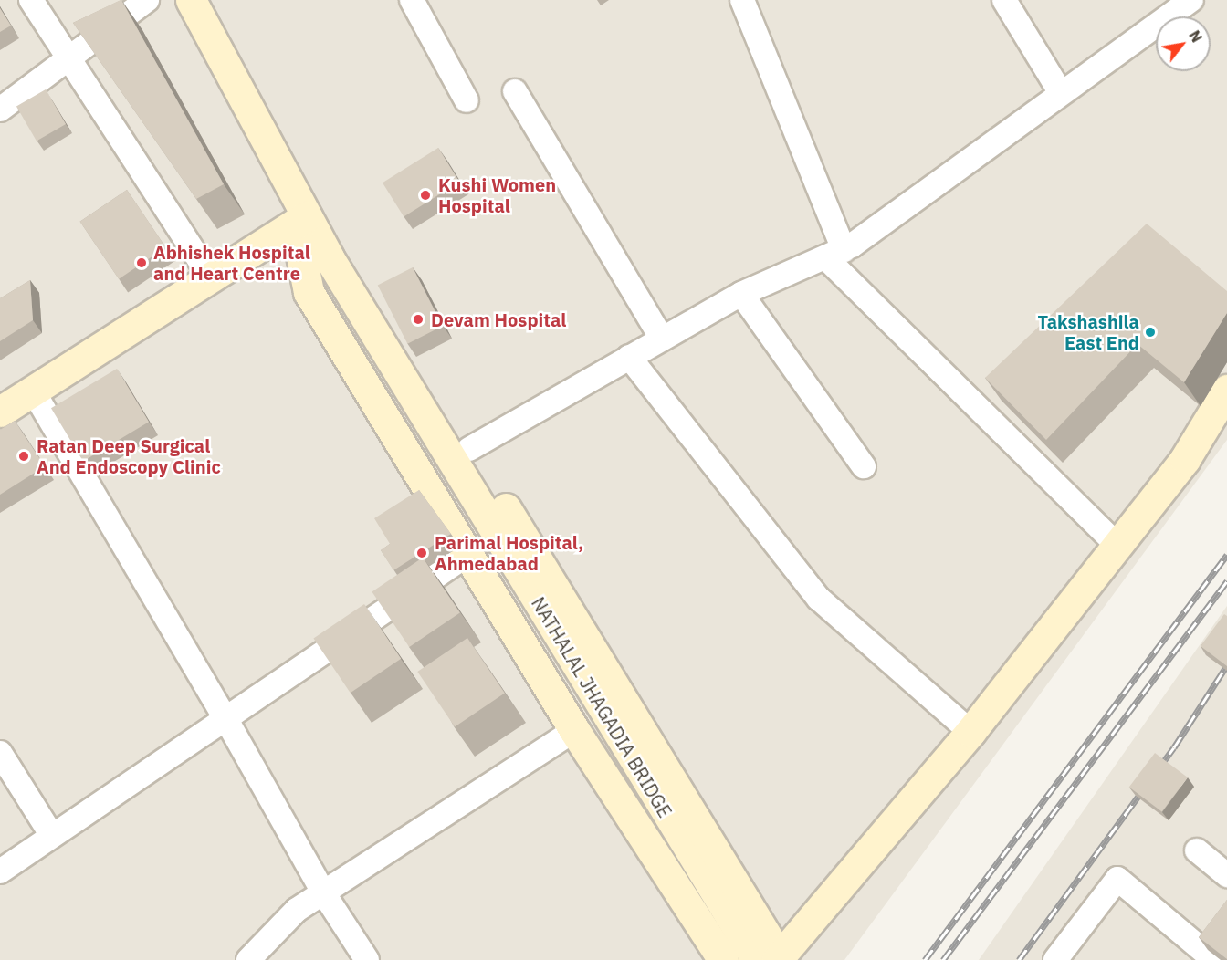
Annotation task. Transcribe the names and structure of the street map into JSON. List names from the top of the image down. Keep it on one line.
{"streets":{"street":["NATHALAL JHAGADIA BRIDGE"]},"places":["Kushi Women Hospital","Abhishek Hospital and Heart Centre","Devam Hospital","Takshashila East End","Ratan Deep Surgical And Endoscopy Clinic","Parimal Hospital, Ahmedabad"],"north":"top right"}
